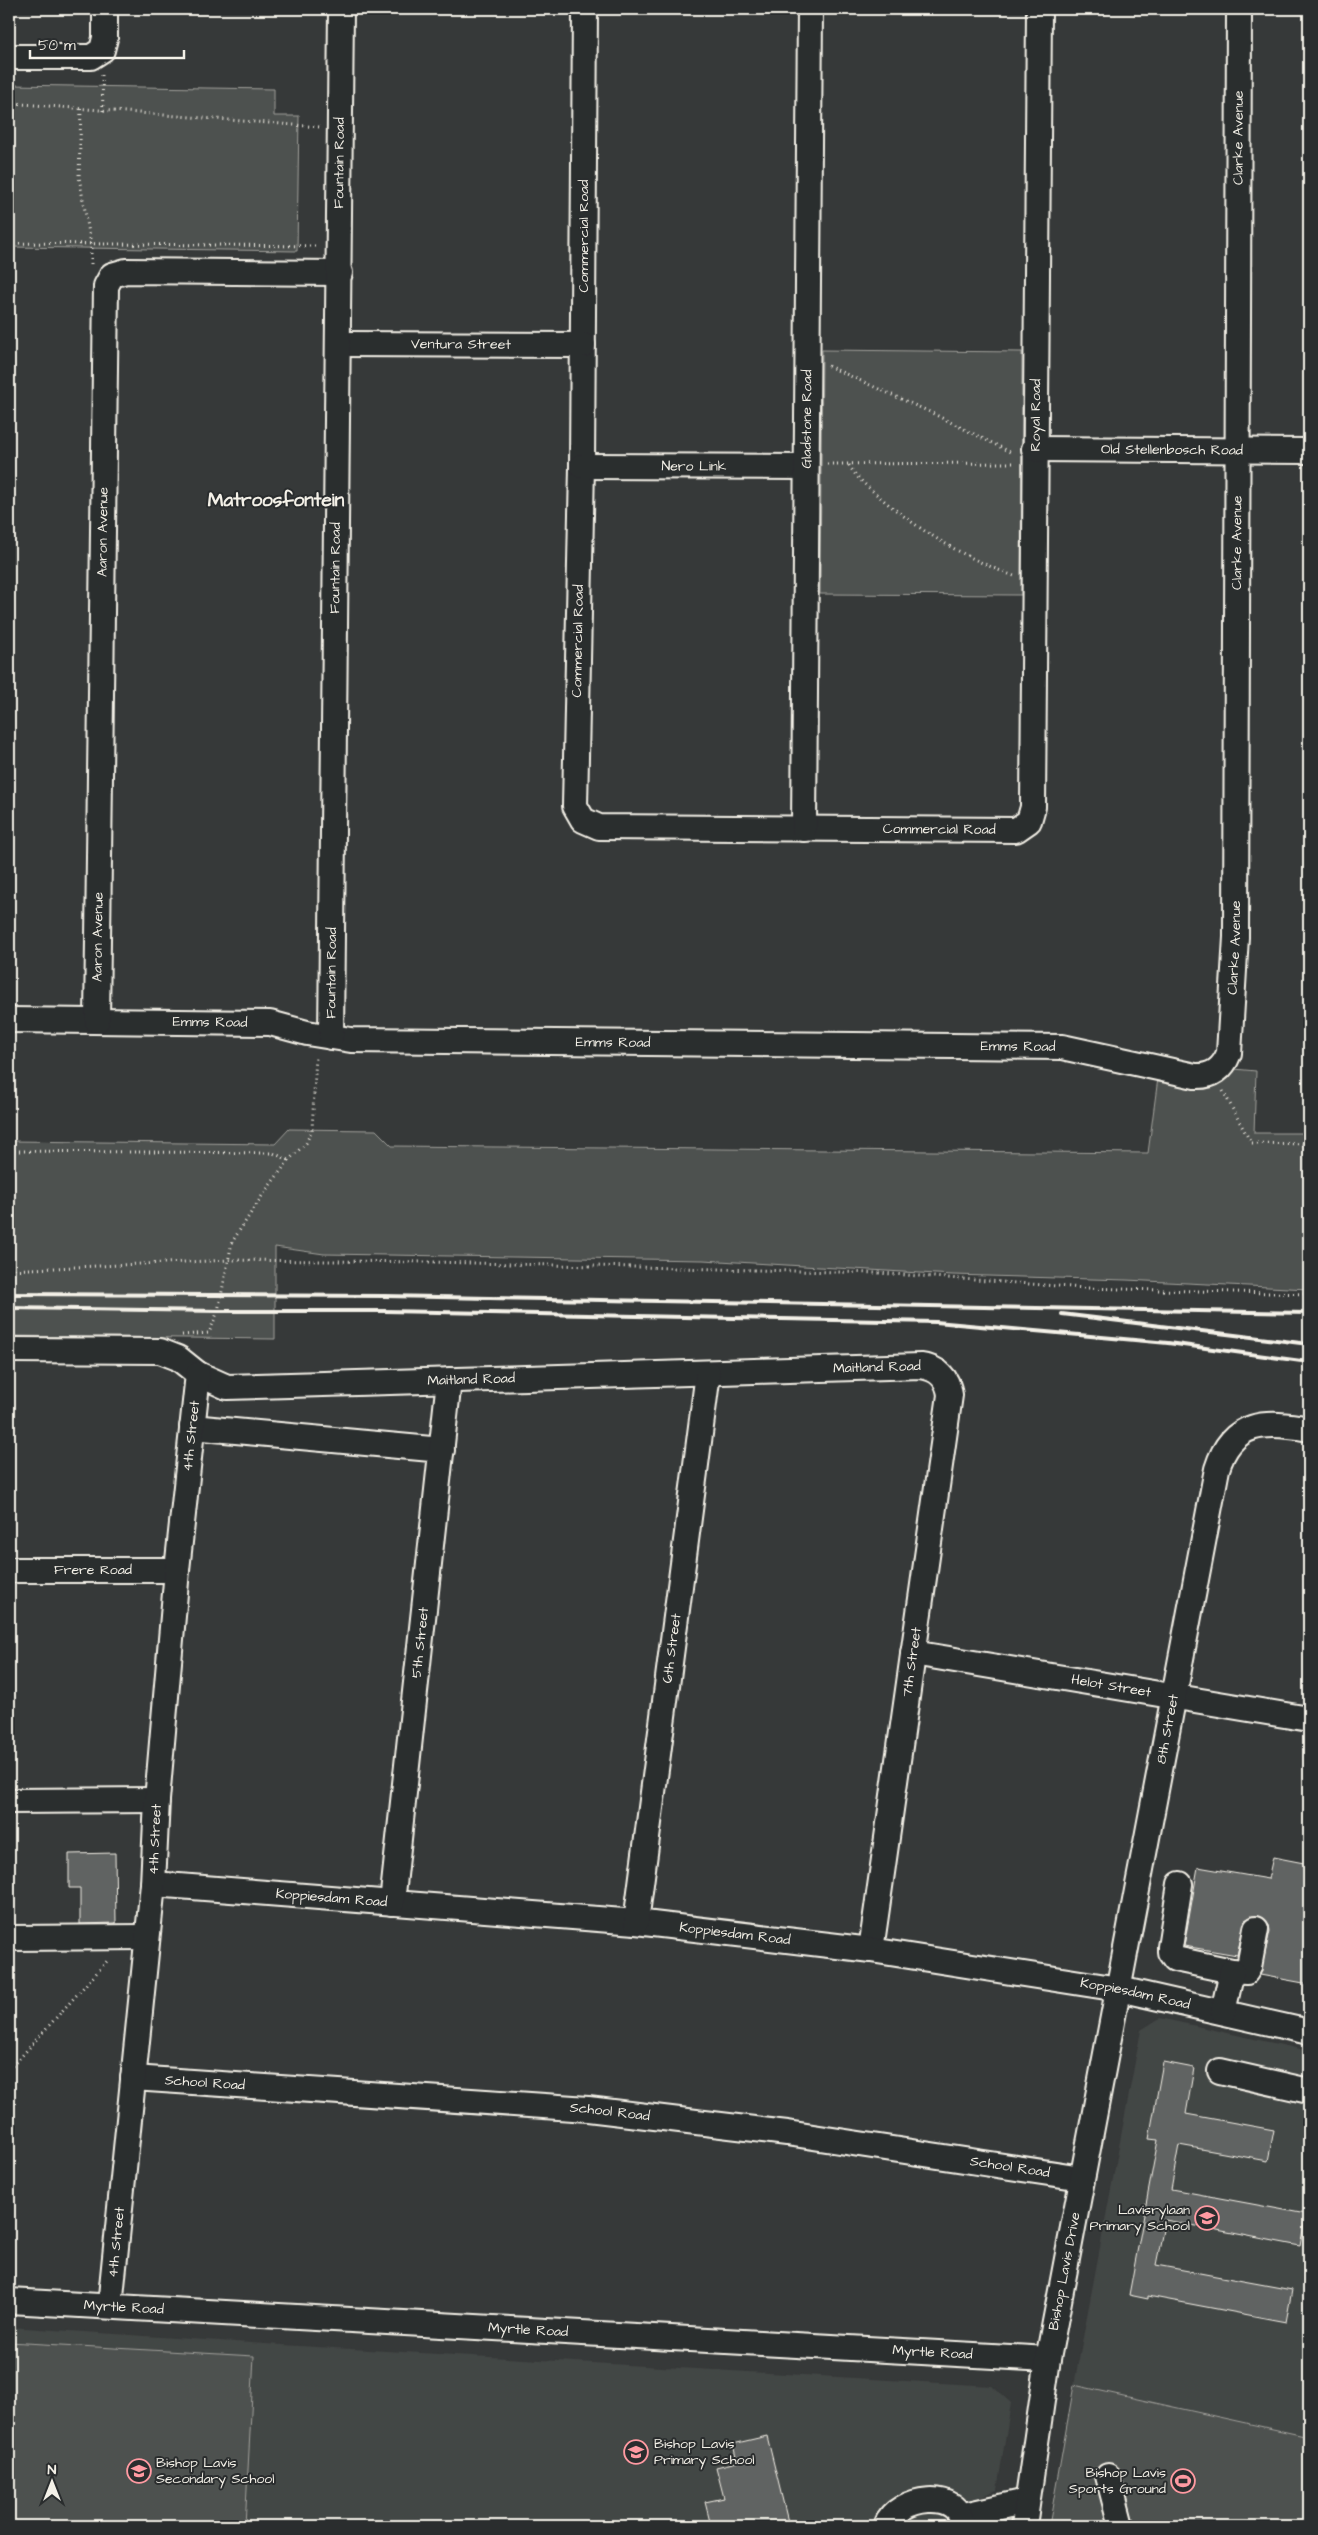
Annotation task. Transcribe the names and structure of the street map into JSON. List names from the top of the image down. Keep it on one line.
{"streets":{"street":["Clarke Avenue","Fountain Road","Commercial Road","Ventura Street","Royal Road","Gladstone Road","Old Stellenbosch Road","Nero Link","Aaron Avenue","Emms Road","Maitland Road","4th Street","Frere Road","5th Street","6th Street","7th Street","Helot Street","8th Street","Koppiesdam Road","School Road","Bishop Lavis Drive","Myrtle Road"]},"crossings":[["Clarke Avenue","Old Stellenbosch Road"],["Clarke Avenue","Emms Road"],["Fountain Road","Ventura Street"],["Fountain Road","Aaron Avenue"],["Fountain Road","Emms Road"],["Commercial Road","Ventura Street"],["Commercial Road","Royal Road"],["Commercial Road","Gladstone Road"],["Commercial Road","Nero Link"],["Royal Road","Old Stellenbosch Road"],["Gladstone Road","Nero Link"],["Aaron Avenue","Emms Road"],["Maitland Road","4th Street"],["Maitland Road","5th Street"],["Maitland Road","6th Street"],["Maitland Road","7th Street"],["4th Street","Frere Road"],["4th Street","Koppiesdam Road"],["4th Street","School Road"],["4th Street","Myrtle Road"],["5th Street","Koppiesdam Road"],["6th Street","Koppiesdam Road"],["7th Street","Helot Street"],["7th Street","Koppiesdam Road"],["Helot Street","8th Street"],["8th Street","Koppiesdam Road"],["8th Street","Bishop Lavis Drive"],["Koppiesdam Road","Bishop Lavis Drive"],["School Road","Bishop Lavis Drive"],["Bishop Lavis Drive","Myrtle Road"]],"districts":["Matroosfontein"],"places":{"school or university":["Lavisrylaan Primary School","Bishop Lavis Primary School","Bishop Lavis Secondary School"],"sports":["Bishop Lavis Sports Ground"]},"scale_bar":"50 m","north":"top"}
